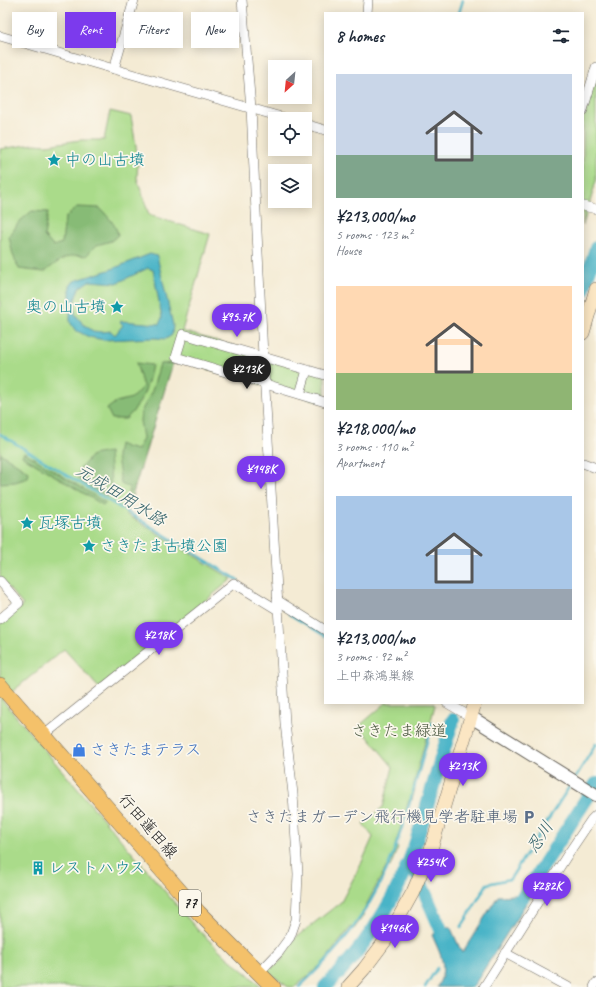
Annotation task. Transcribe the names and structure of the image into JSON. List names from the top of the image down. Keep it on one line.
{"streets":{"main road":["行田蓮田線","77"]},"water":["元成田用水路","忍川"],"parks":["さきたま緑道"],"places":{"place":["中の山古墳","奥の山古墳","瓦塚古墳","さきたま古墳公園"],"shop":["さきたまテラス"],"parking":["さきたまガーデン飛行機見学者駐車場"],"building":["レストハウス"]},"north":"bottom left","page":{"chip":["Buy","Rent","Filters","New"],"heading":"8 homes","list":[{"name":"¥213,000/mo","note":"5 rooms · 123 m² · House"},{"name":"¥218,000/mo","note":"3 rooms · 110 m² · Apartment"},{"name":"¥213,000/mo","note":"3 rooms · 92 m² · 上中森鴻巣線"}],"price":["¥95.7K","¥213K","¥148K","¥218K","¥213K","¥254K","¥282K","¥146K"]}}
